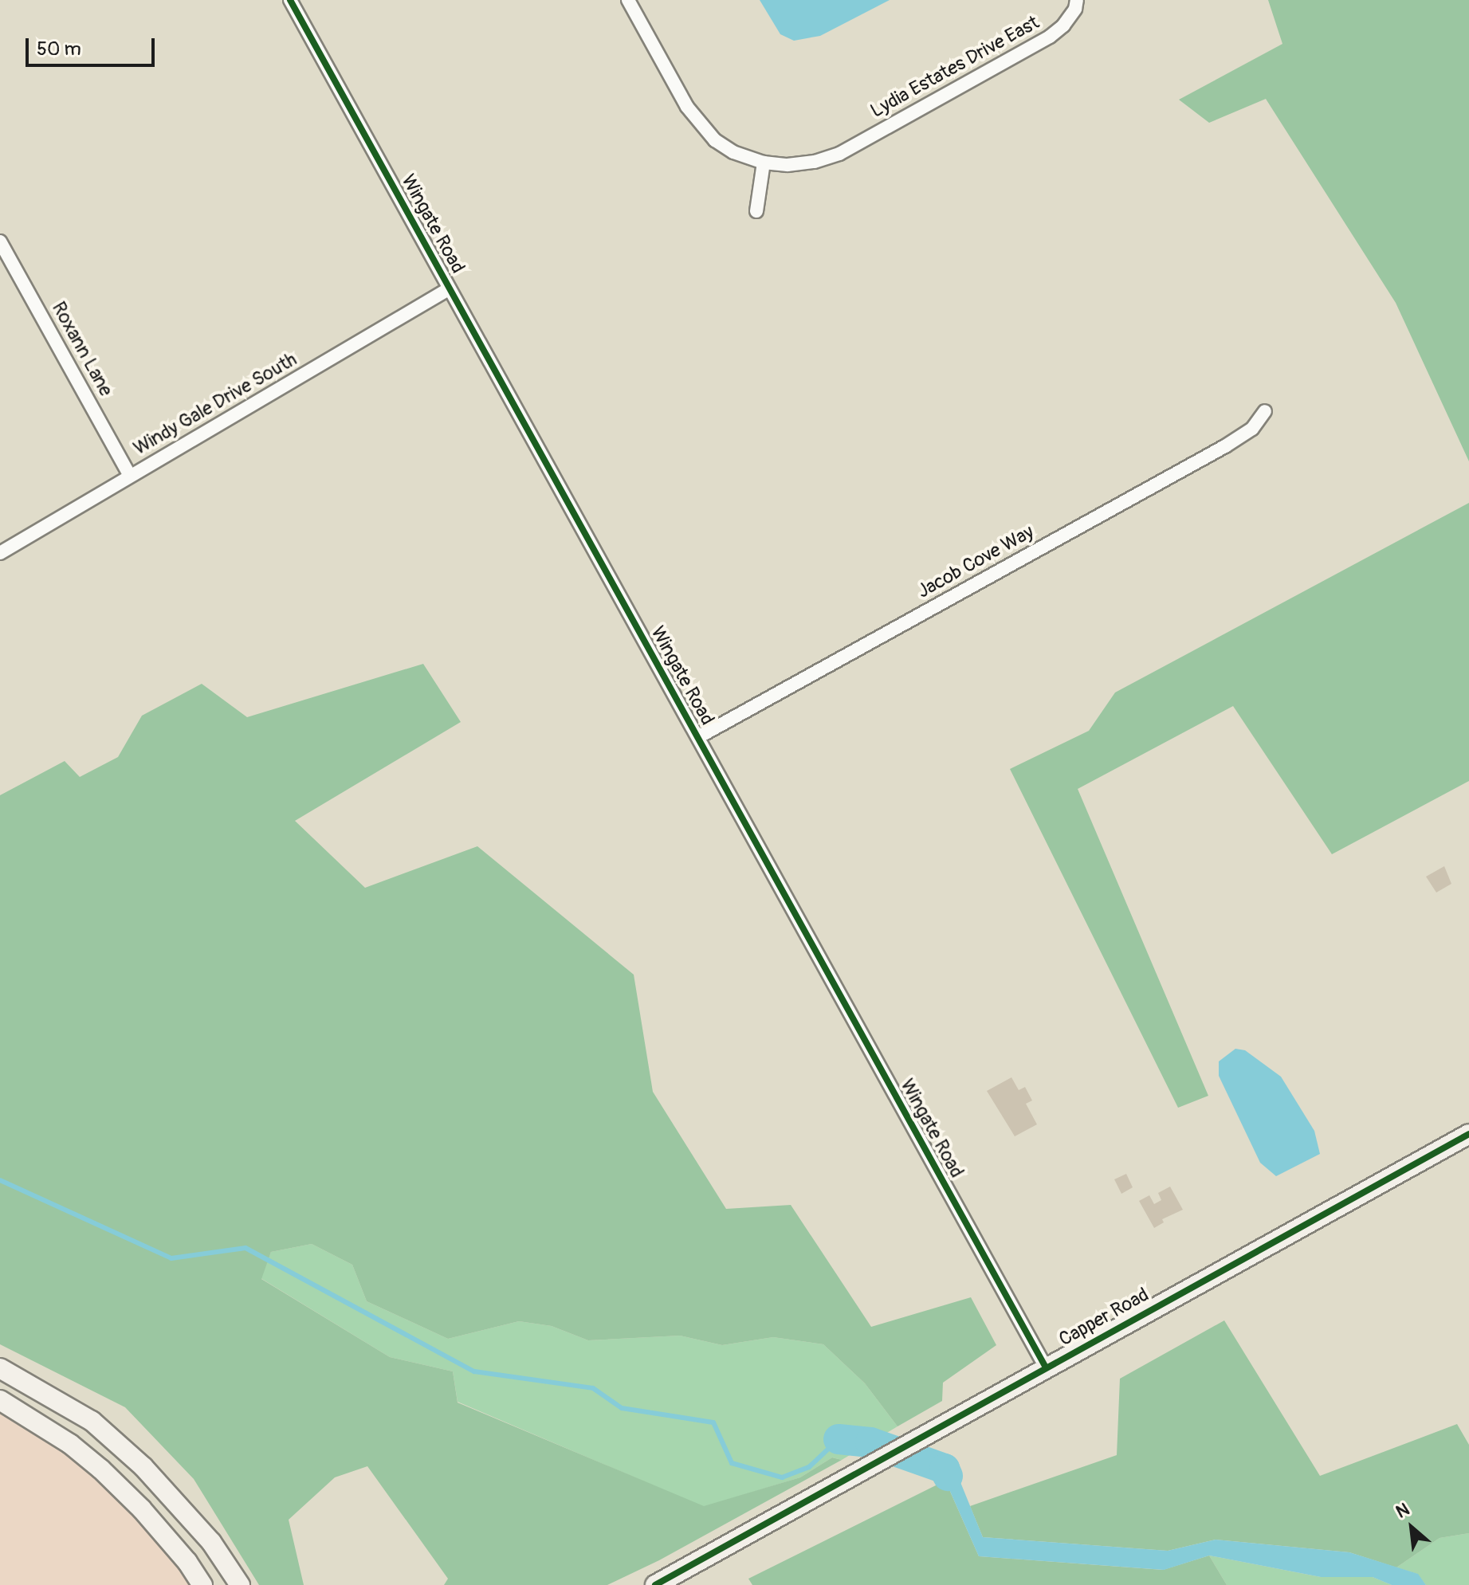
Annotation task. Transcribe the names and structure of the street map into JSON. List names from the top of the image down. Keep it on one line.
{"streets":{"street":["Lydia Estates Drive East","Wingate Road","Roxann Lane","Windy Gale Drive South","Jacob Cove Way","Capper Road"]},"crossings":[["Wingate Road","Windy Gale Drive South"],["Wingate Road","Jacob Cove Way"],["Wingate Road","Capper Road"],["Roxann Lane","Windy Gale Drive South"]],"scale_bar":"50 m","north":"top left"}
